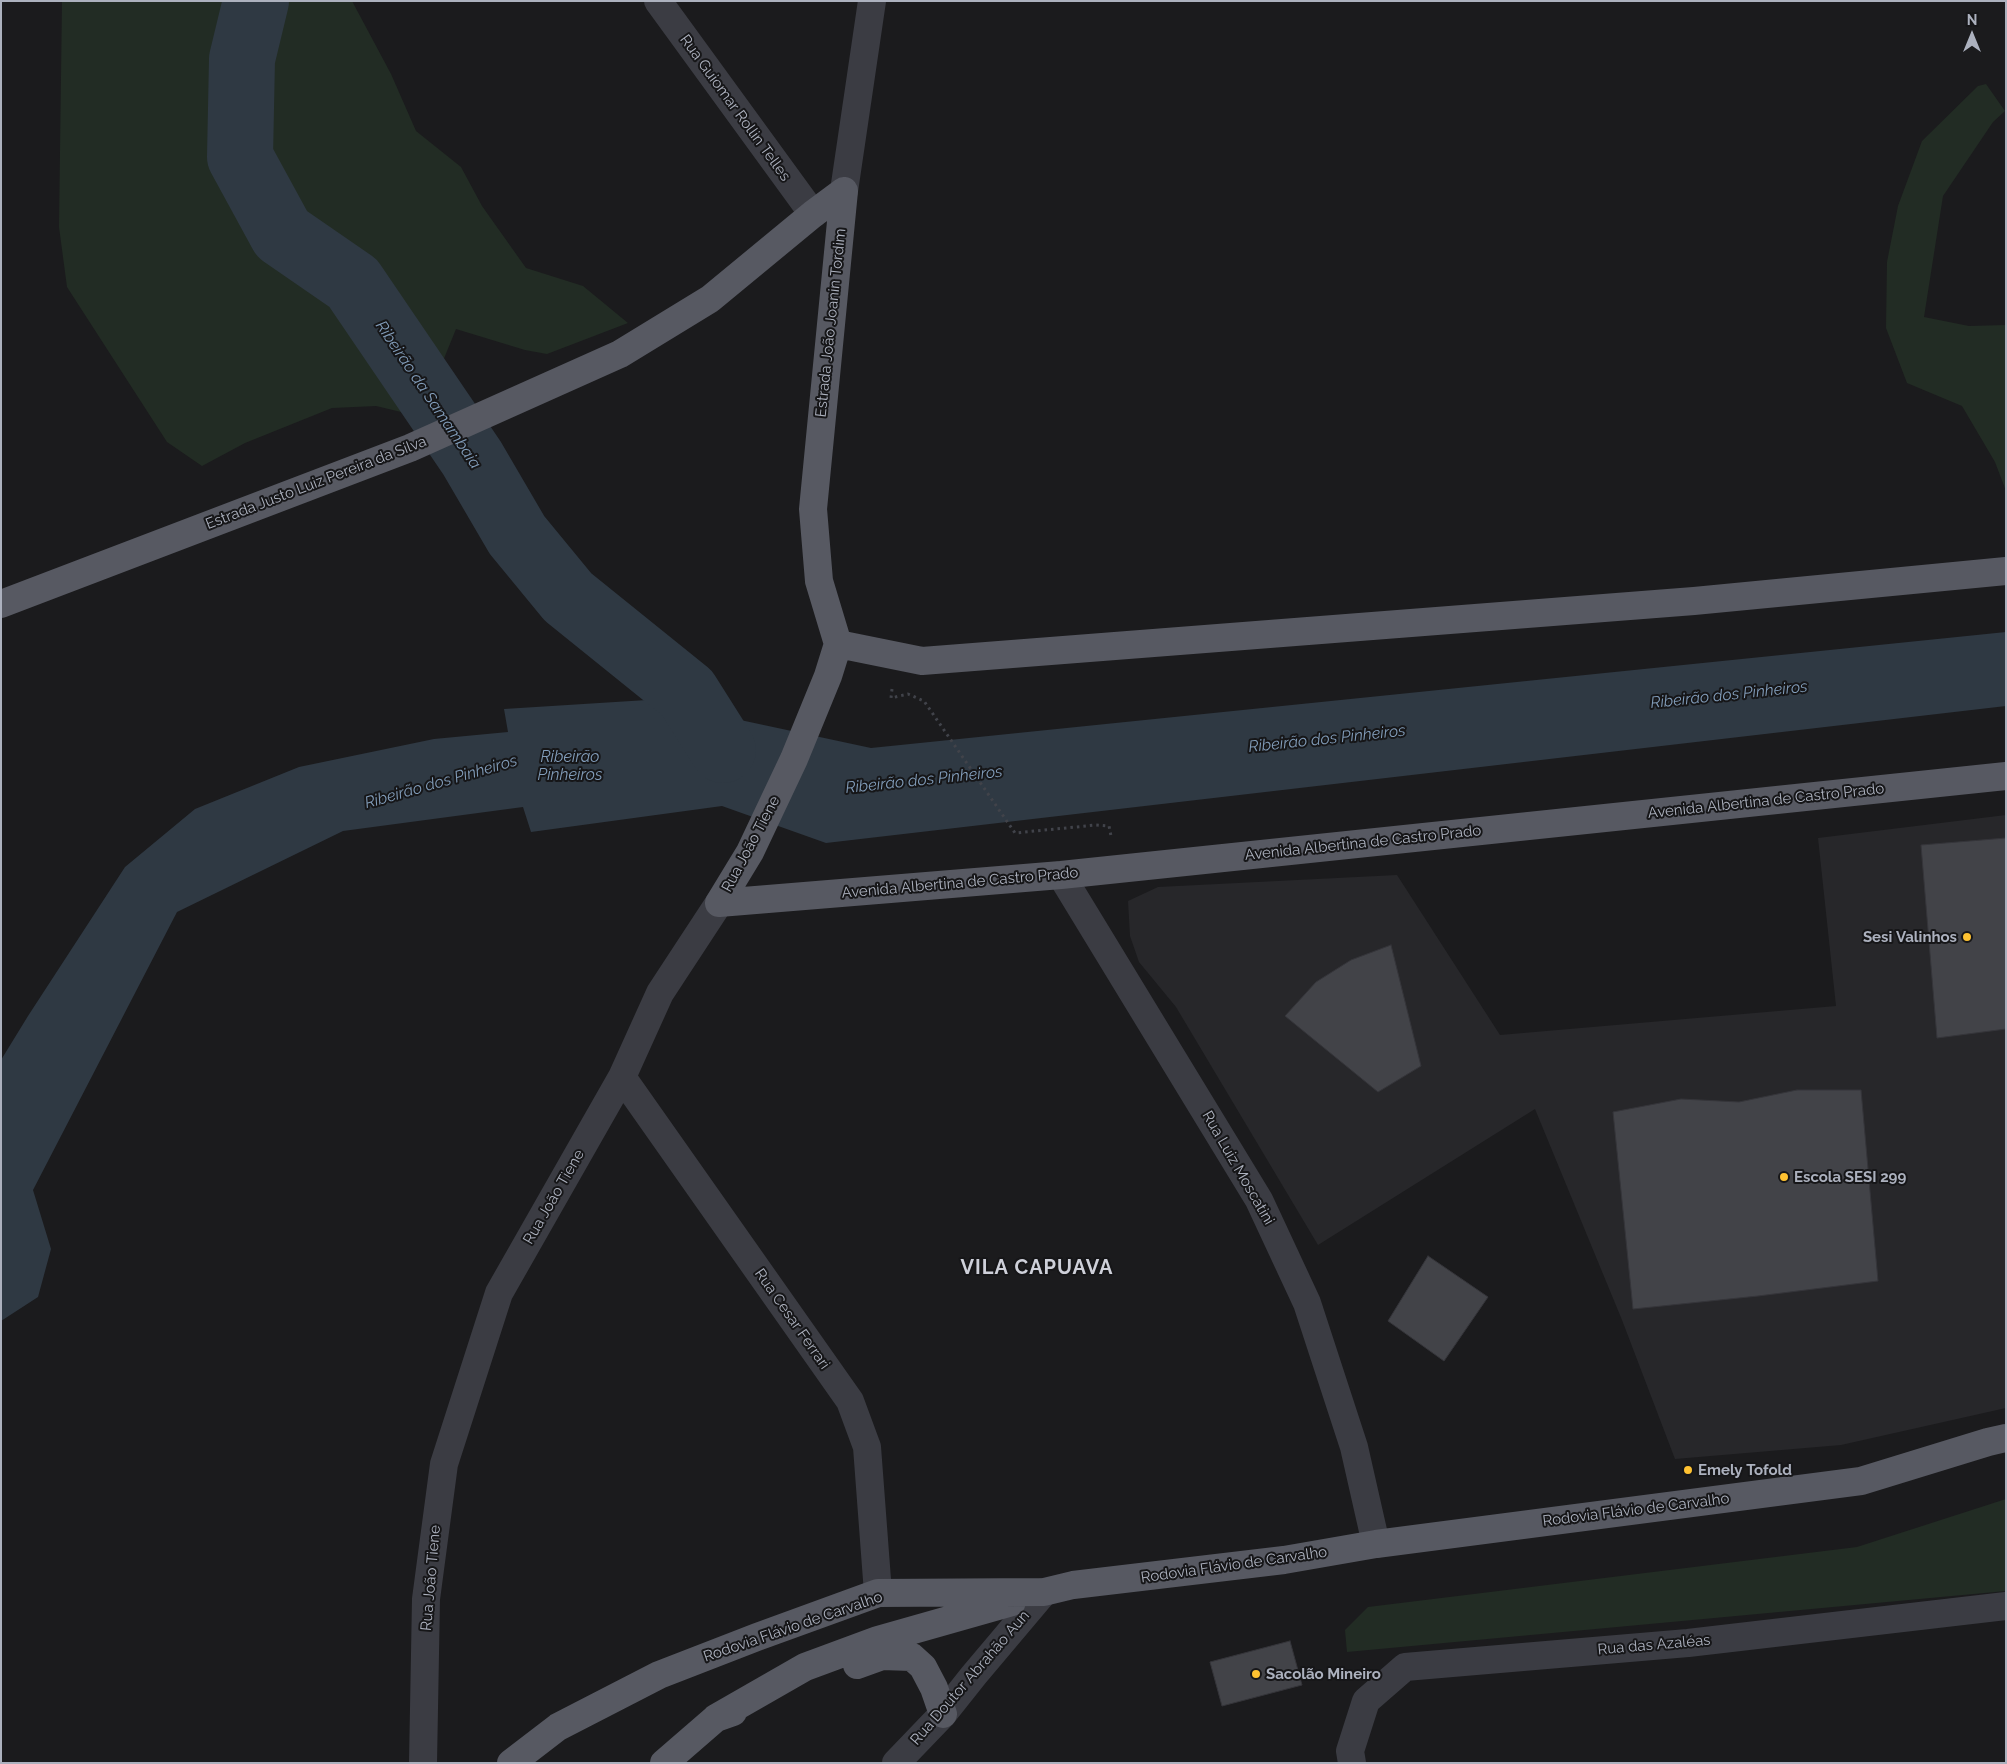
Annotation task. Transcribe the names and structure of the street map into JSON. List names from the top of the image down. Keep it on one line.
{"streets":{"main road":["Estrada João Joanin Tordim","Estrada Justo Luiz Pereira da Silva","Avenida Albertina de Castro Prado","Rua João Tiene","Rodovia Flávio de Carvalho"],"street":["Rua Guiomar Rollin Telles","Rua Luiz Moscatini","Rua Cesar Ferrari","Rua das Azaléas","Rua Doutor Abrahão Aun"]},"crossings":[["Rua Guiomar Rollin Telles","Estrada Justo Luiz Pereira da Silva"],["Estrada João Joanin Tordim","Estrada Justo Luiz Pereira da Silva"],["Estrada João Joanin Tordim","Rua João Tiene"],["Avenida Albertina de Castro Prado","Rua João Tiene"],["Avenida Albertina de Castro Prado","Rua Luiz Moscatini"],["Rua João Tiene","Rua Cesar Ferrari"],["Rua Luiz Moscatini","Rodovia Flávio de Carvalho"],["Rua Cesar Ferrari","Rodovia Flávio de Carvalho"],["Rodovia Flávio de Carvalho","Rua Doutor Abrahão Aun"]],"districts":["VILA CAPUAVA"],"water":["Ribeirão da Samambaia","Ribeirão dos Pinheiros","Ribeirão Pinheiros"],"places":["Sesi Valinhos","Escola SESI 299","Emely Tofold","Sacolão Mineiro"],"north":"top"}
